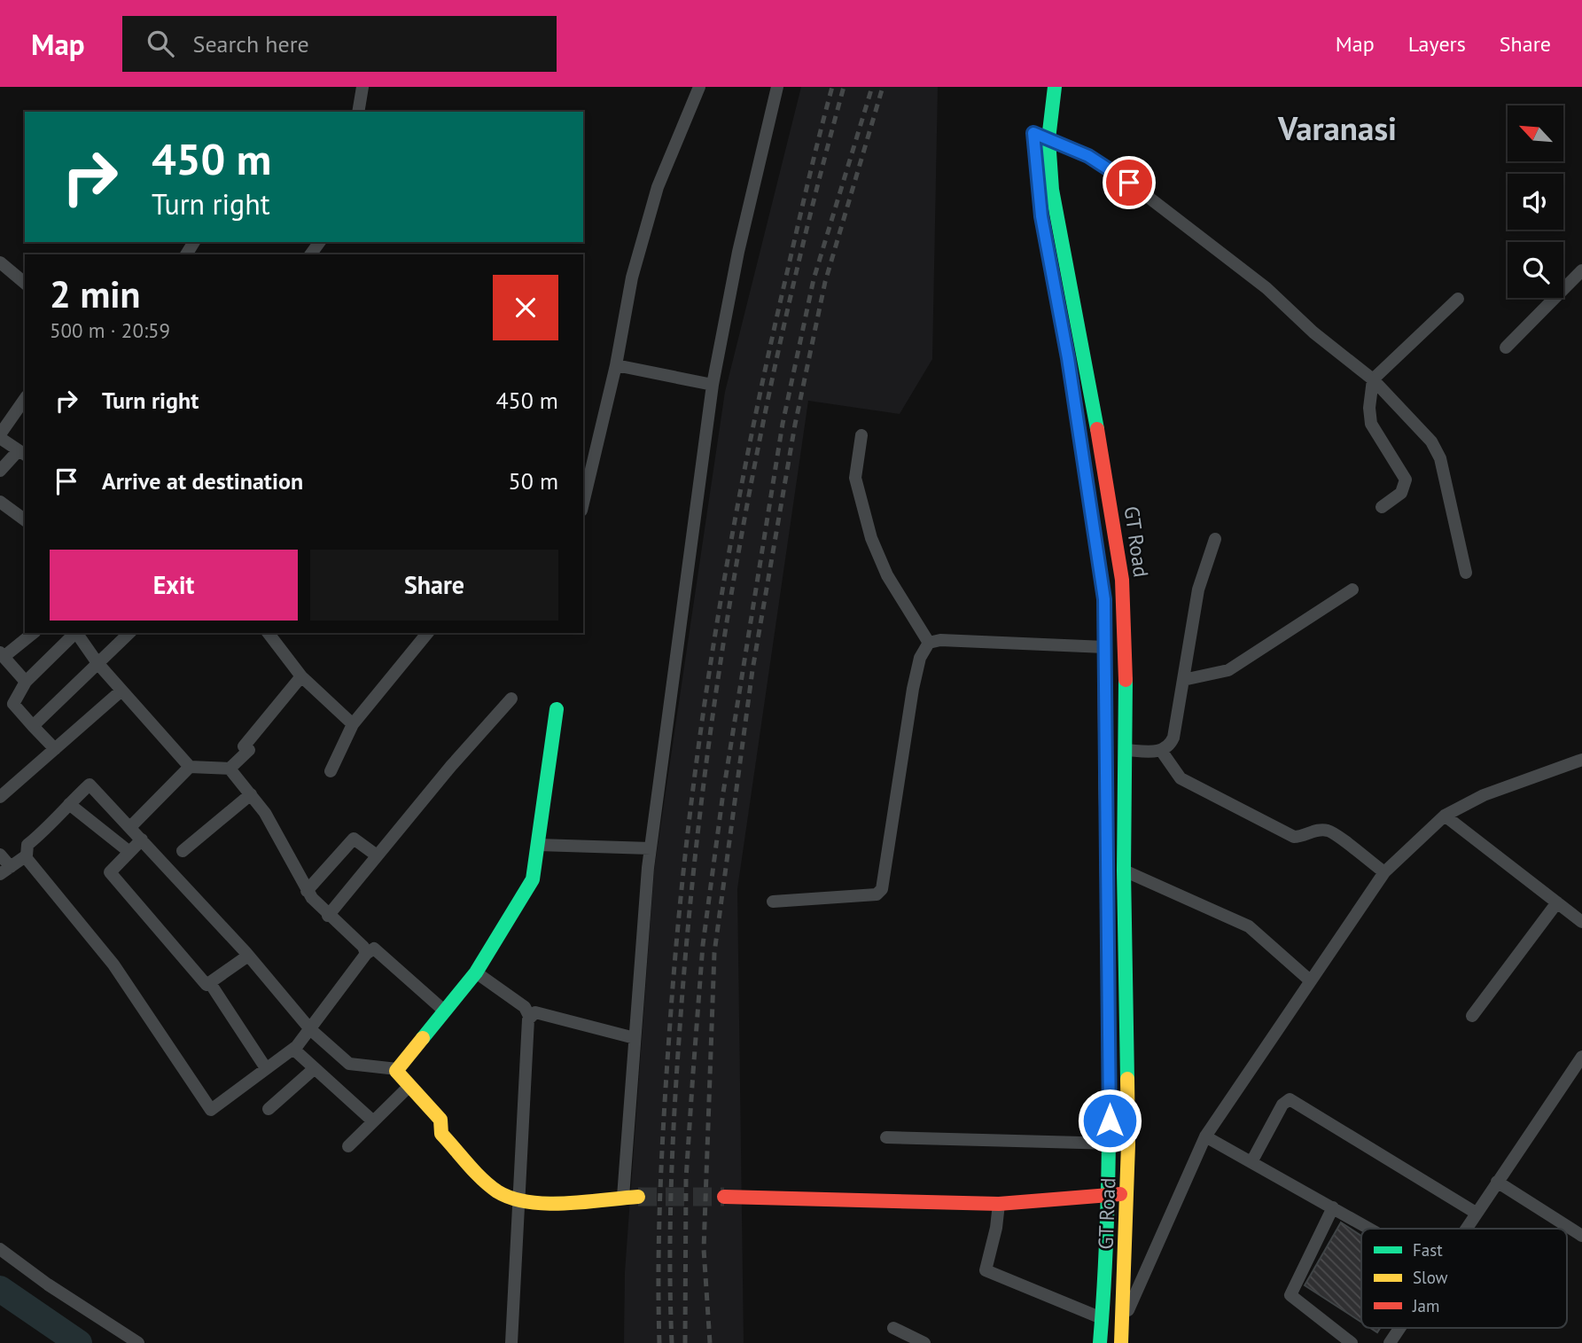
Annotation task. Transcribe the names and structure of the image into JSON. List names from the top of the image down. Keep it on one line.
{"streets":{"main road":["GT Road"]},"districts":["Varanasi"],"legend":["Fast","Slow","Jam"],"north":"top left","page":{"header":"Map","search":"Search here","nav":["Map","Layers","Share"],"turn":["450 m","Turn right"],"heading":["2 min","500 m · 20:59"],"list":[{"name":"Turn right","value":"450 m"},{"name":"Arrive at destination","value":"50 m"}],"buttons":["Exit","Share"]}}
